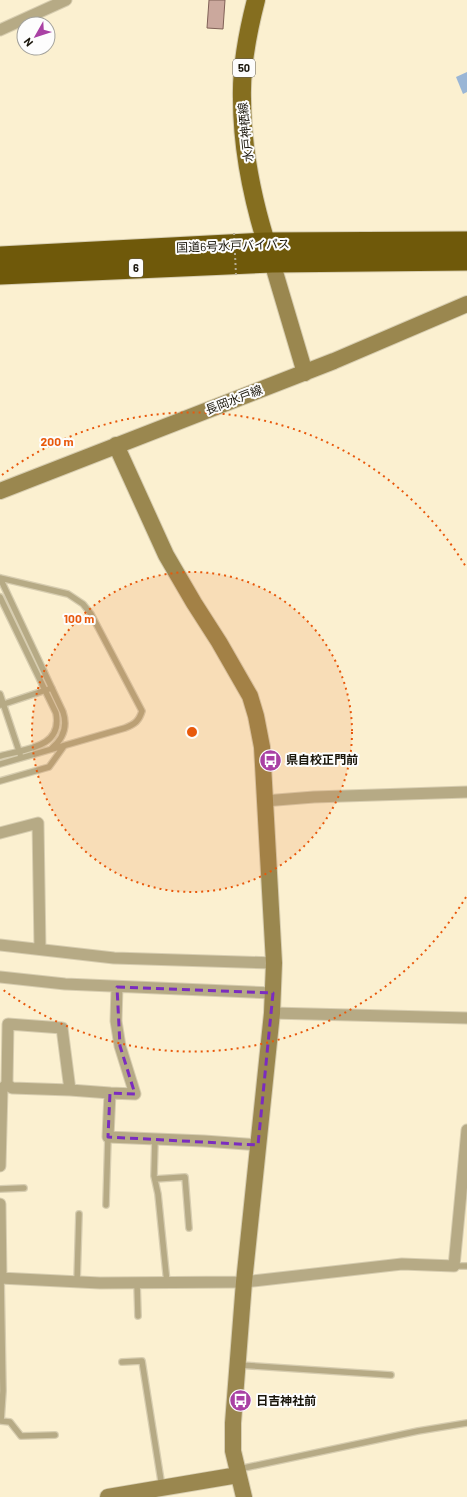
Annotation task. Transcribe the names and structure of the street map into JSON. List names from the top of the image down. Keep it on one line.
{"streets":{"highway":["国道6号水戸バイパス","6"],"main road":["50","水戸神栖線"],"street":["長岡水戸線"]},"crossings":[["水戸神栖線","国道6号水戸バイパス"]],"places":{"bus stop":["県自校正門前","日吉神社前"]},"north":"bottom left","rings":["200 m","100 m"]}
